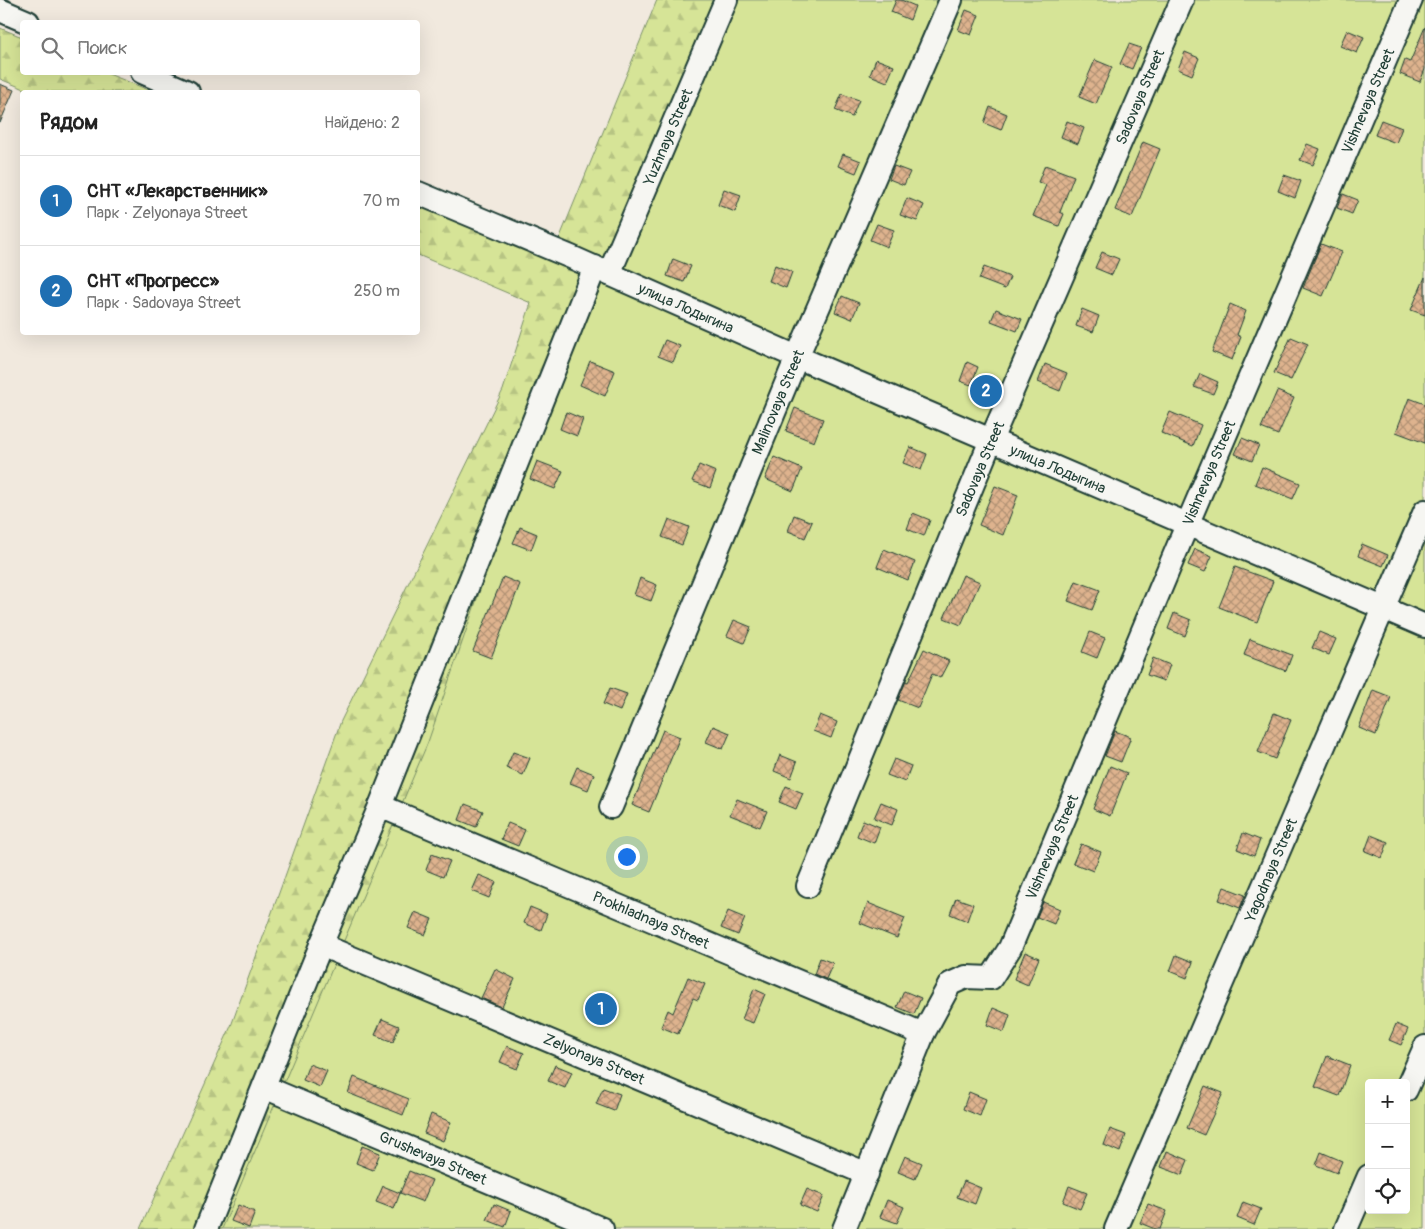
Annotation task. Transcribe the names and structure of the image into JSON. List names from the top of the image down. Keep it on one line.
{"streets":{"street":["Sadovaya Street","Vishnevaya Street","Yuzhnaya Street","улица Лодыгина","Malinovaya Street","Yagodnaya Street","Prokhladnaya Street","Zelyonaya Street","Grushevaya Street"]},"crossings":[["Sadovaya Street","улица Лодыгина"],["Vishnevaya Street","улица Лодыгина"],["Vishnevaya Street","Prokhladnaya Street"],["Yuzhnaya Street","улица Лодыгина"],["Yuzhnaya Street","Prokhladnaya Street"],["Yuzhnaya Street","Zelyonaya Street"],["Yuzhnaya Street","Grushevaya Street"],["улица Лодыгина","Malinovaya Street"],["улица Лодыгина","Yagodnaya Street"]],"page":{"search":"Поиск","heading":["Рядом","Найдено: 2"],"list":[{"mark":"1","name":"СНТ «Лекарственник»","note":"Парк · Zelyonaya Street","value":"70 m"},{"mark":"2","name":"СНТ «Прогресс»","note":"Парк · Sadovaya Street","value":"250 m"}],"pins":["2","1"],"map_buttons":["+","−"]}}
